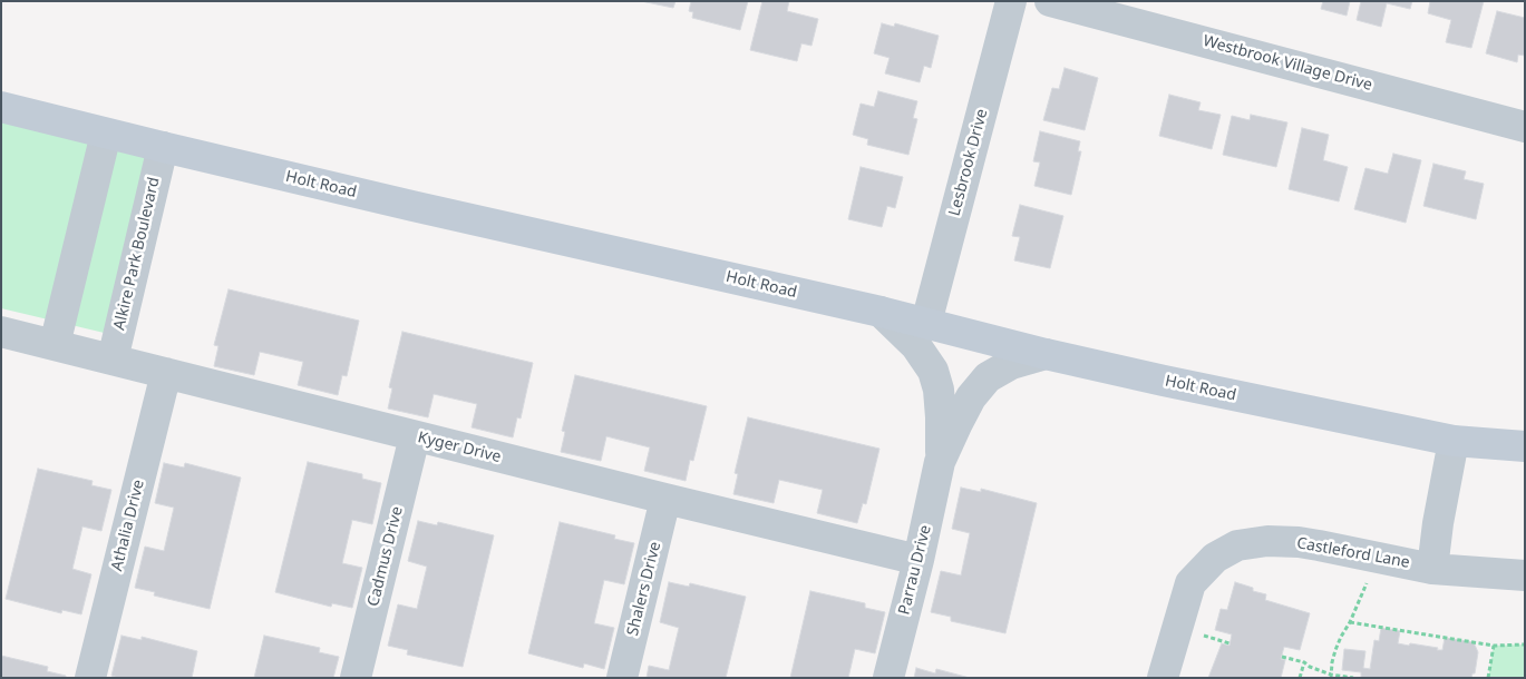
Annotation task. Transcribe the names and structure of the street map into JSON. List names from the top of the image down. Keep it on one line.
{"streets":{"main road":["Holt Road"],"street":["Westbrook Village Drive","Lesbrook Drive","Alkire Park Boulevard","Kyger Drive","Athalia Drive","Castleford Lane","Cadmus Drive","Parrau Drive","Shalers Drive"]},"crossings":[["Lesbrook Drive","Holt Road"],["Holt Road","Alkire Park Boulevard"],["Holt Road","Castleford Lane"],["Holt Road","Parrau Drive"],["Alkire Park Boulevard","Kyger Drive"],["Kyger Drive","Athalia Drive"],["Kyger Drive","Cadmus Drive"],["Kyger Drive","Parrau Drive"],["Kyger Drive","Shalers Drive"]]}
